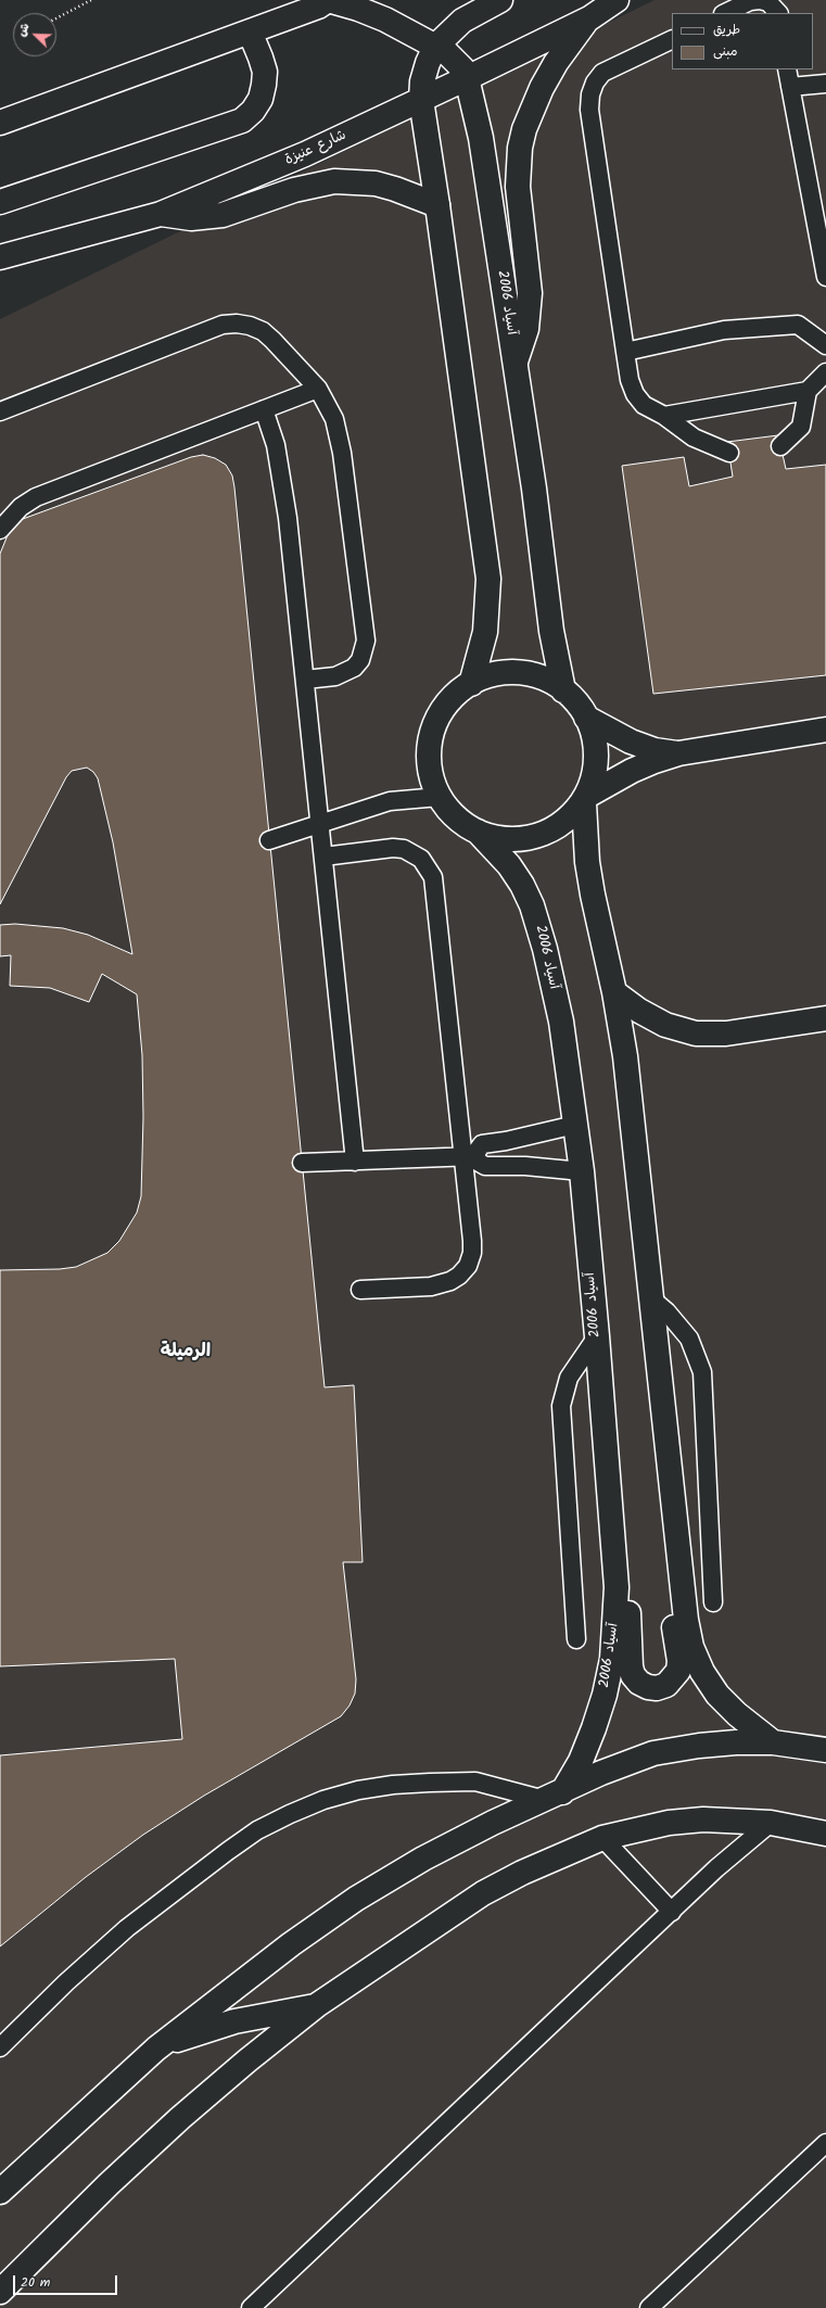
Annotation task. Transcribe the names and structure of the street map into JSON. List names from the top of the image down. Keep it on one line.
{"streets":{"street":["شارع عنيزة","آسياد 2006"]},"crossings":[["شارع عنيزة","آسياد 2006"]],"districts":["الرميلة"],"legend":["طريق","مبنى"],"scale_bar":"20 m","north":"top left"}
